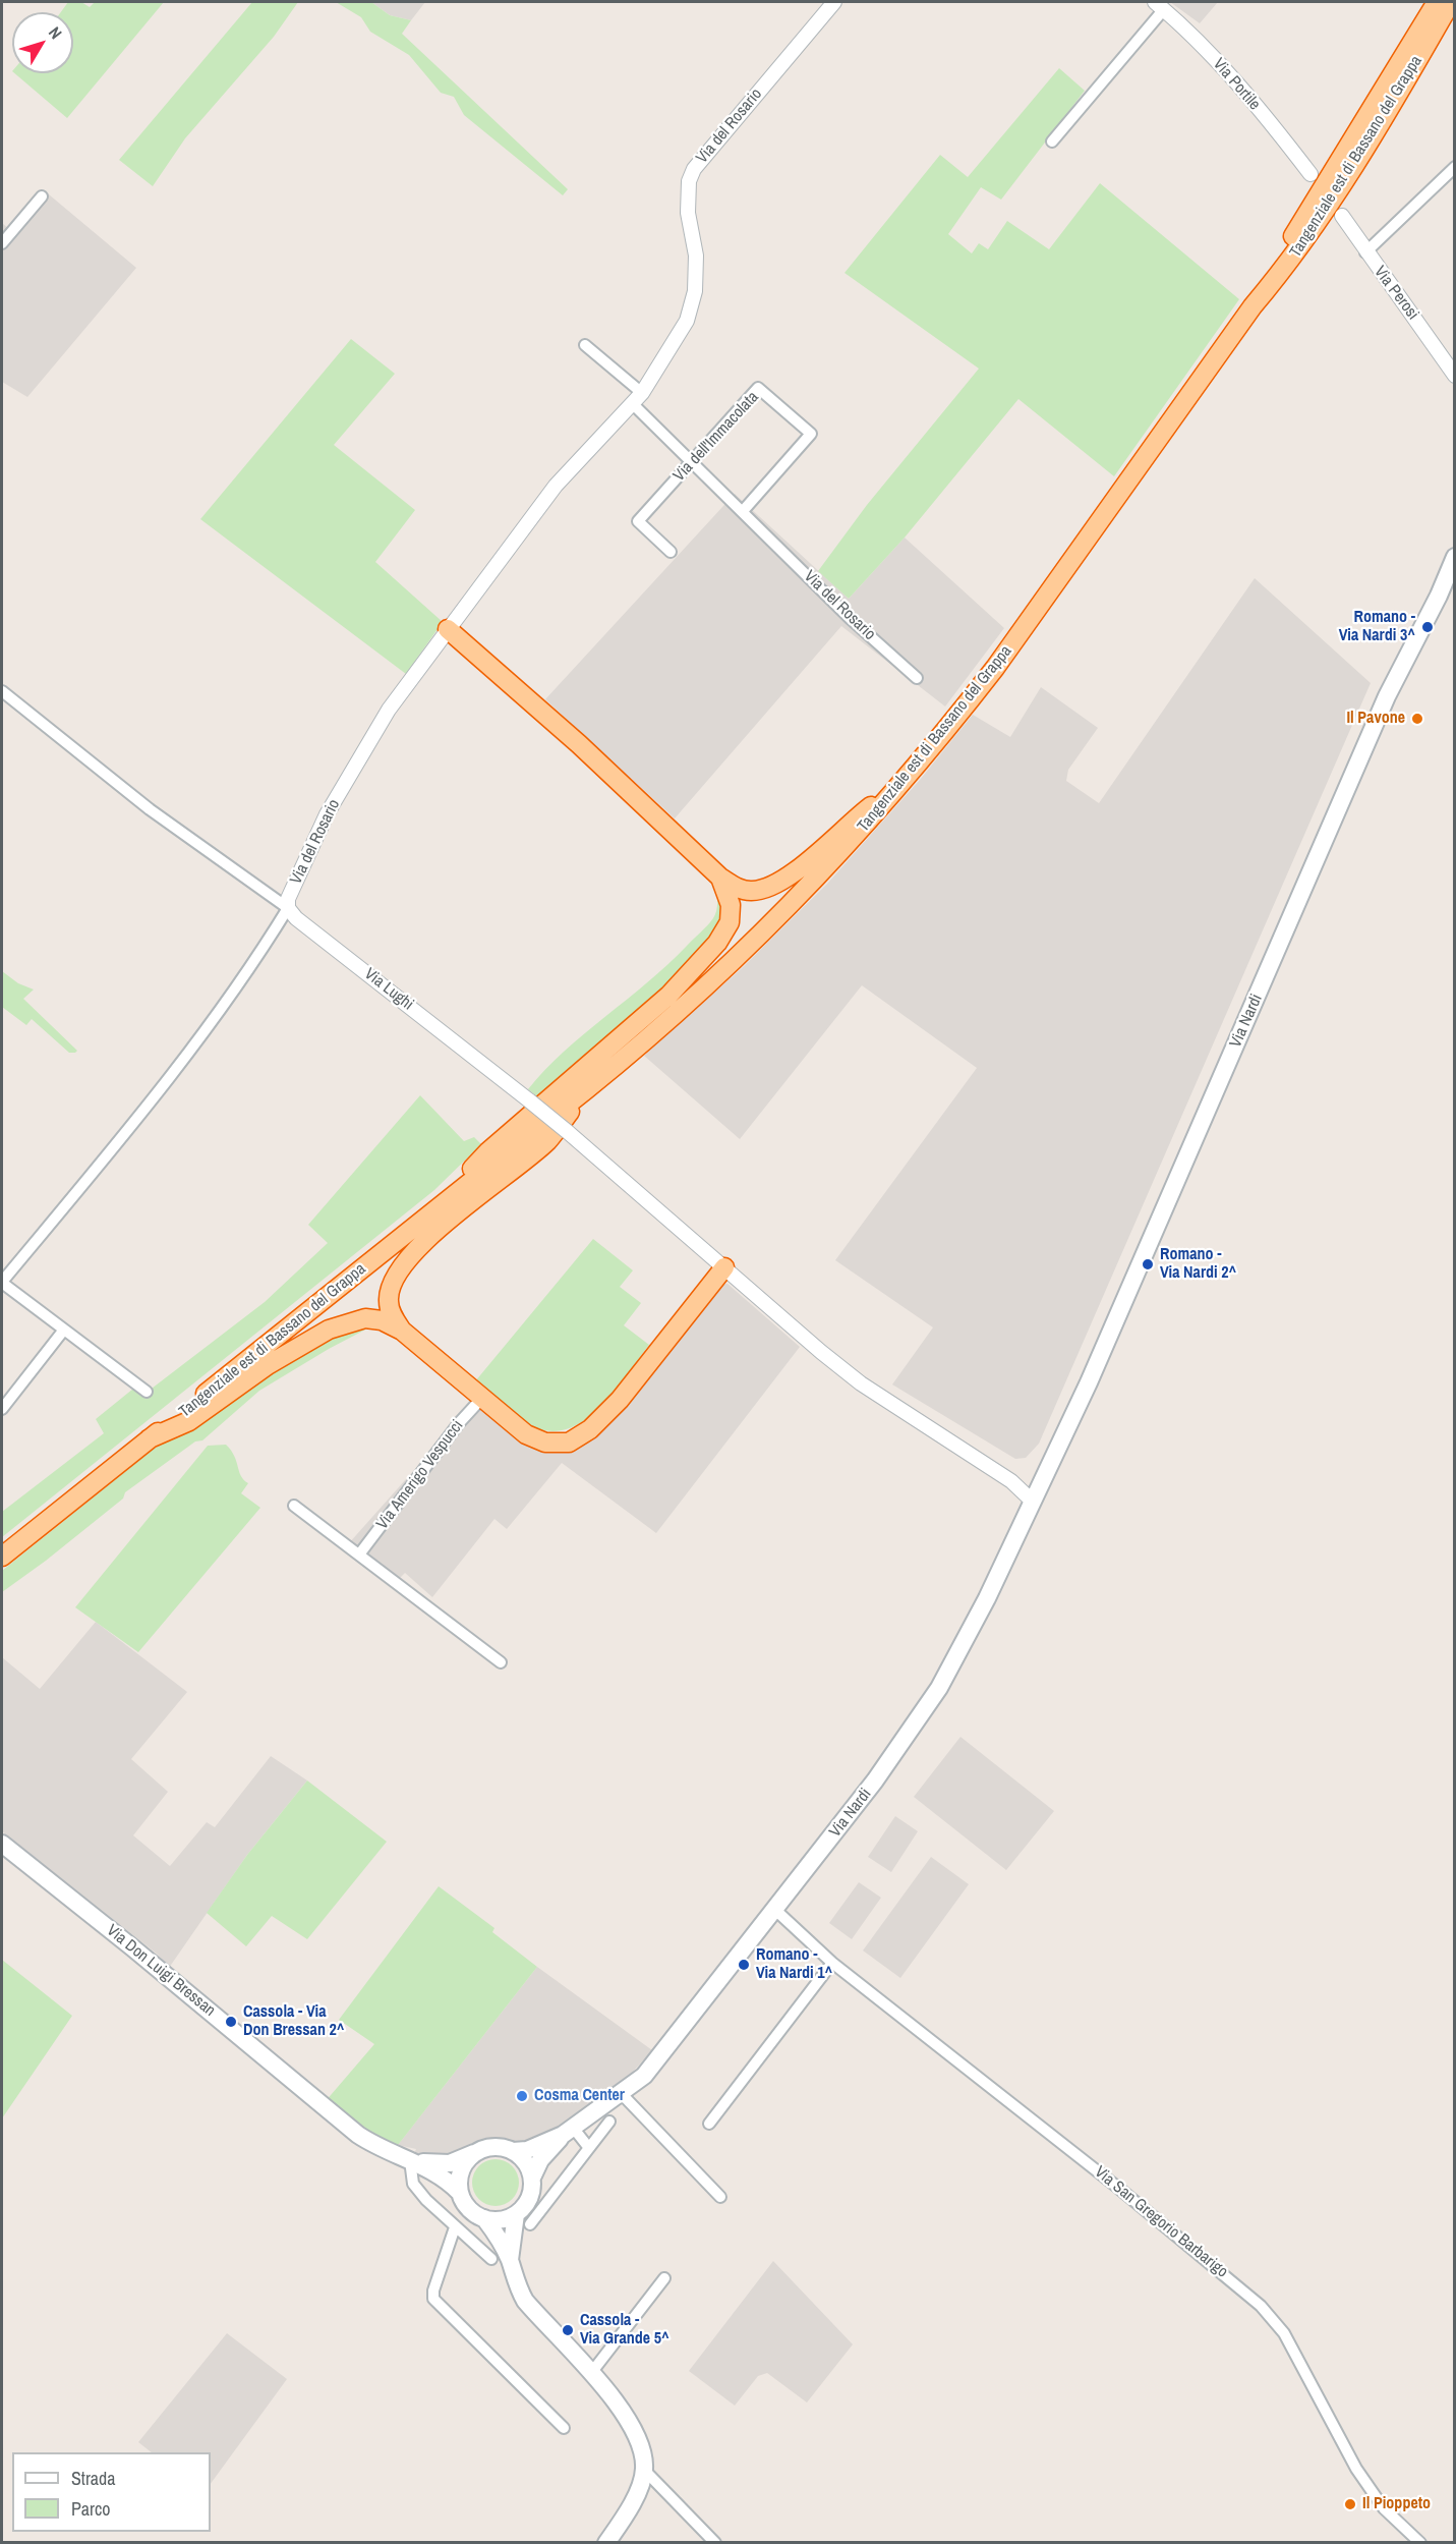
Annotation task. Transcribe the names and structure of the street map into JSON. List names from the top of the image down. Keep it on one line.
{"streets":{"highway":["Tangenziale est di Bassano del Grappa"],"main road":["Via Nardi","Via Don Luigi Bressan"],"street":["Via Portile","Via del Rosario","Via Perosi","Via dell'Immacolata","Via Lughi","Via Amerigo Vespucci","Via San Gregorio Barbarigo"]},"crossings":[["Via del Rosario","Via dell'Immacolata"],["Via del Rosario","Via Lughi"],["Via Lughi","Via Nardi"],["Via Nardi","Via Don Luigi Bressan"],["Via Nardi","Via San Gregorio Barbarigo"]],"places":["Romano - Via Nardi 3^","Il Pavone","Romano - Via Nardi 2^","Romano - Via Nardi 1^","Cassola - Via Don Bressan 2^","Cosma Center","Cassola - Via Grande 5^","Il Pioppeto"],"legend":["Strada","Parco"],"north":"top right"}
